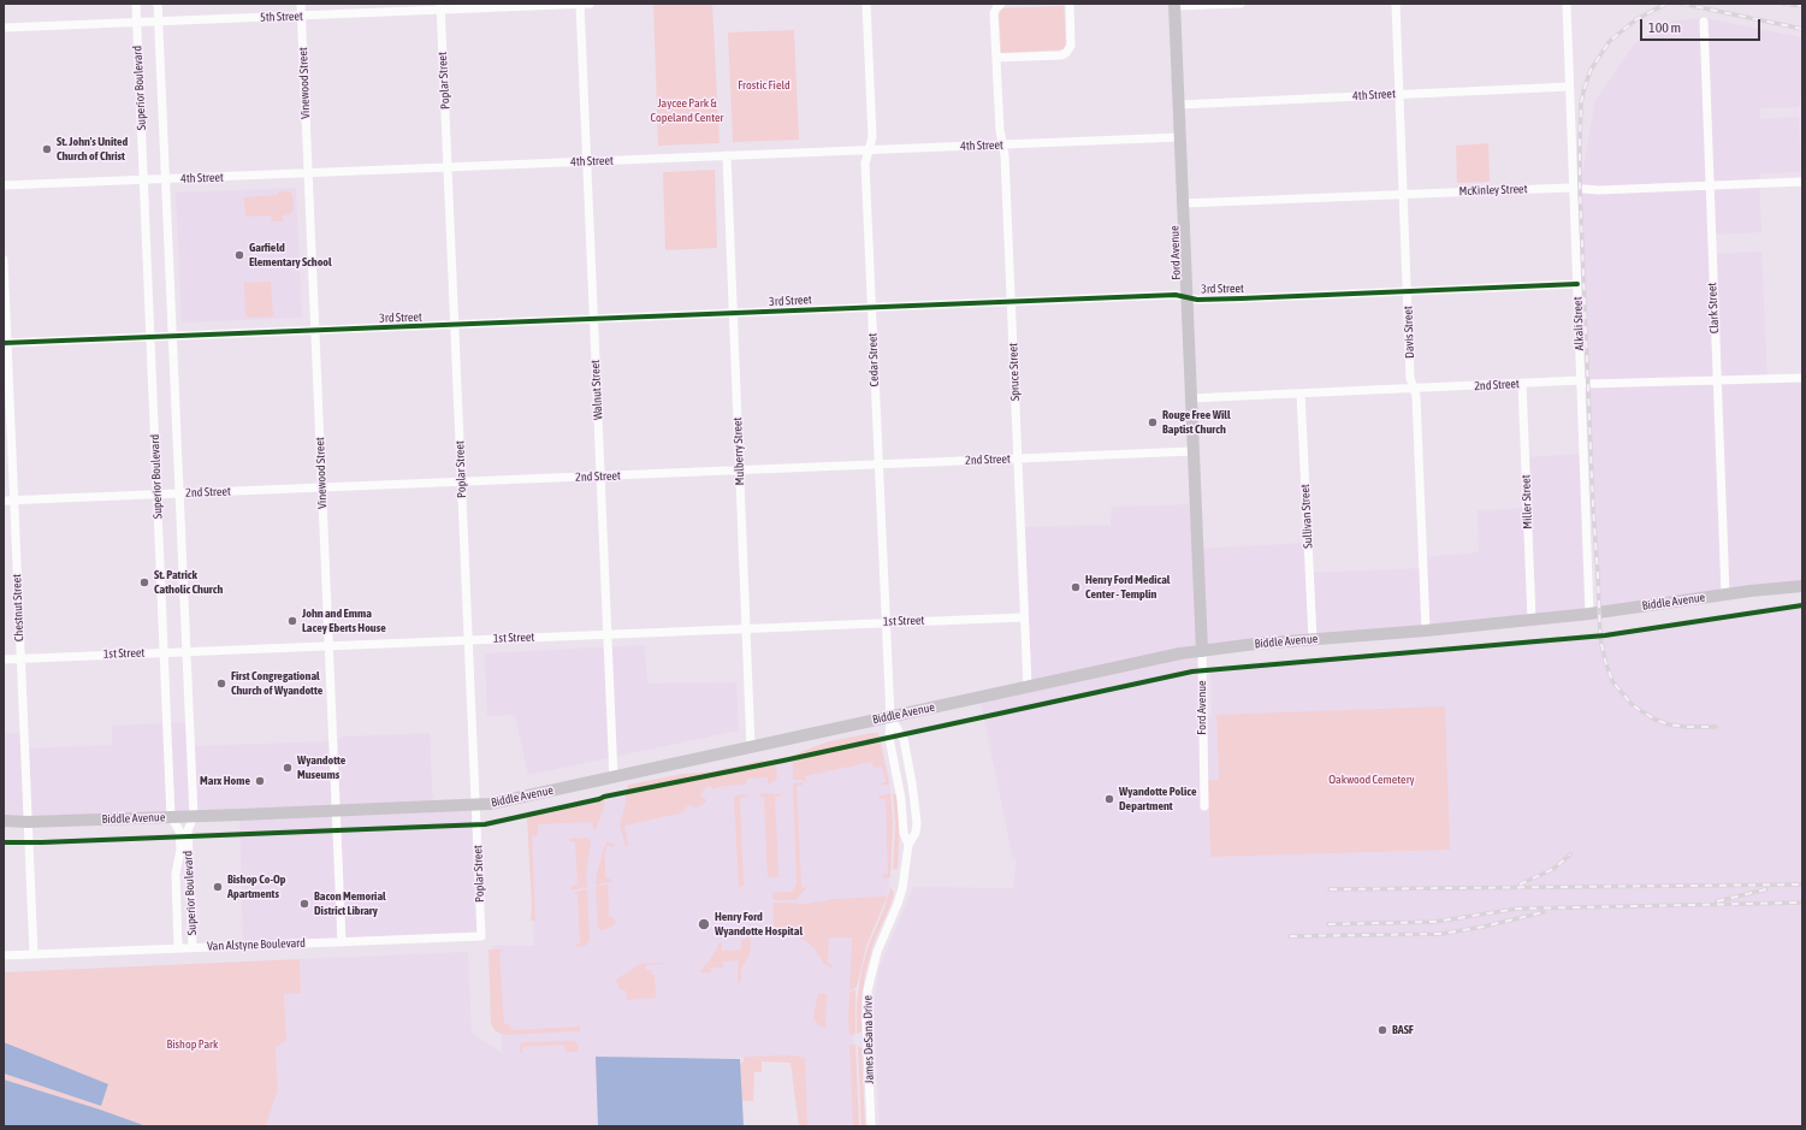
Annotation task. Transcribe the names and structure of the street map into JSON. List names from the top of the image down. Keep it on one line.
{"streets":{"main road":["Ford Avenue","Biddle Avenue"],"street":["5th Street","Poplar Street","Vinewood Street","Superior Boulevard","4th Street","McKinley Street","3rd Street","Clark Street","Alkali Street","Davis Street","Cedar Street","Spruce Street","2nd Street","Walnut Street","Mulberry Street","Miller Street","Sullivan Street","Chestnut Street","1st Street","Van Alstyne Boulevard","James DeSana Drive"]},"crossings":[["5th Street","Poplar Street"],["5th Street","Vinewood Street"],["5th Street","Superior Boulevard"],["5th Street","Walnut Street"],["Poplar Street","4th Street"],["Poplar Street","3rd Street"],["Poplar Street","2nd Street"],["Poplar Street","Biddle Avenue"],["Poplar Street","1st Street"],["Poplar Street","Van Alstyne Boulevard"],["Vinewood Street","4th Street"],["Vinewood Street","3rd Street"],["Vinewood Street","2nd Street"],["Vinewood Street","Biddle Avenue"],["Vinewood Street","1st Street"],["Vinewood Street","Van Alstyne Boulevard"],["Superior Boulevard","4th Street"],["Superior Boulevard","3rd Street"],["Superior Boulevard","2nd Street"],["Superior Boulevard","Biddle Avenue"],["Superior Boulevard","1st Street"],["Superior Boulevard","Van Alstyne Boulevard"],["4th Street","Ford Avenue"],["4th Street","Alkali Street"],["4th Street","Davis Street"],["4th Street","Cedar Street"],["4th Street","Spruce Street"],["4th Street","Walnut Street"],["4th Street","Mulberry Street"],["McKinley Street","Ford Avenue"],["McKinley Street","Clark Street"],["McKinley Street","Alkali Street"],["McKinley Street","Davis Street"],["Ford Avenue","3rd Street"],["Ford Avenue","2nd Street"],["Ford Avenue","Biddle Avenue"],["3rd Street","Alkali Street"],["3rd Street","Davis Street"],["3rd Street","Cedar Street"],["3rd Street","Spruce Street"],["3rd Street","Walnut Street"],["3rd Street","Mulberry Street"],["3rd Street","Chestnut Street"],["Clark Street","2nd Street"],["Clark Street","Biddle Avenue"],["Alkali Street","2nd Street"],["Alkali Street","Biddle Avenue"],["Davis Street","2nd Street"],["Davis Street","Biddle Avenue"],["Cedar Street","2nd Street"],["Cedar Street","Biddle Avenue"],["Cedar Street","1st Street"],["Cedar Street","James DeSana Drive"],["Spruce Street","2nd Street"],["Spruce Street","Biddle Avenue"],["Spruce Street","1st Street"],["2nd Street","Walnut Street"],["2nd Street","Mulberry Street"],["2nd Street","Miller Street"],["2nd Street","Sullivan Street"],["2nd Street","Chestnut Street"],["Walnut Street","Biddle Avenue"],["Walnut Street","1st Street"],["Mulberry Street","Biddle Avenue"],["Mulberry Street","1st Street"],["Miller Street","Biddle Avenue"],["Sullivan Street","Biddle Avenue"],["Biddle Avenue","Chestnut Street"],["Biddle Avenue","James DeSana Drive"],["Chestnut Street","1st Street"],["Chestnut Street","Van Alstyne Boulevard"]],"parks":["Frostic Field","Jaycee Park & Copeland Center","Oakwood Cemetery","Bishop Park"],"places":["St. John's United Church of Christ","Garfield Elementary School","Rouge Free Will Baptist Church","St. Patrick Catholic Church","Henry Ford Medical Center - Templin","John and Emma Lacey Eberts House","First Congregational Church of Wyandotte","Wyandotte Museums","Marx Home","Wyandotte Police Department","Bishop Co-Op Apartments","Bacon Memorial District Library","Henry Ford Wyandotte Hospital","BASF"],"scale_bar":"100 m"}
